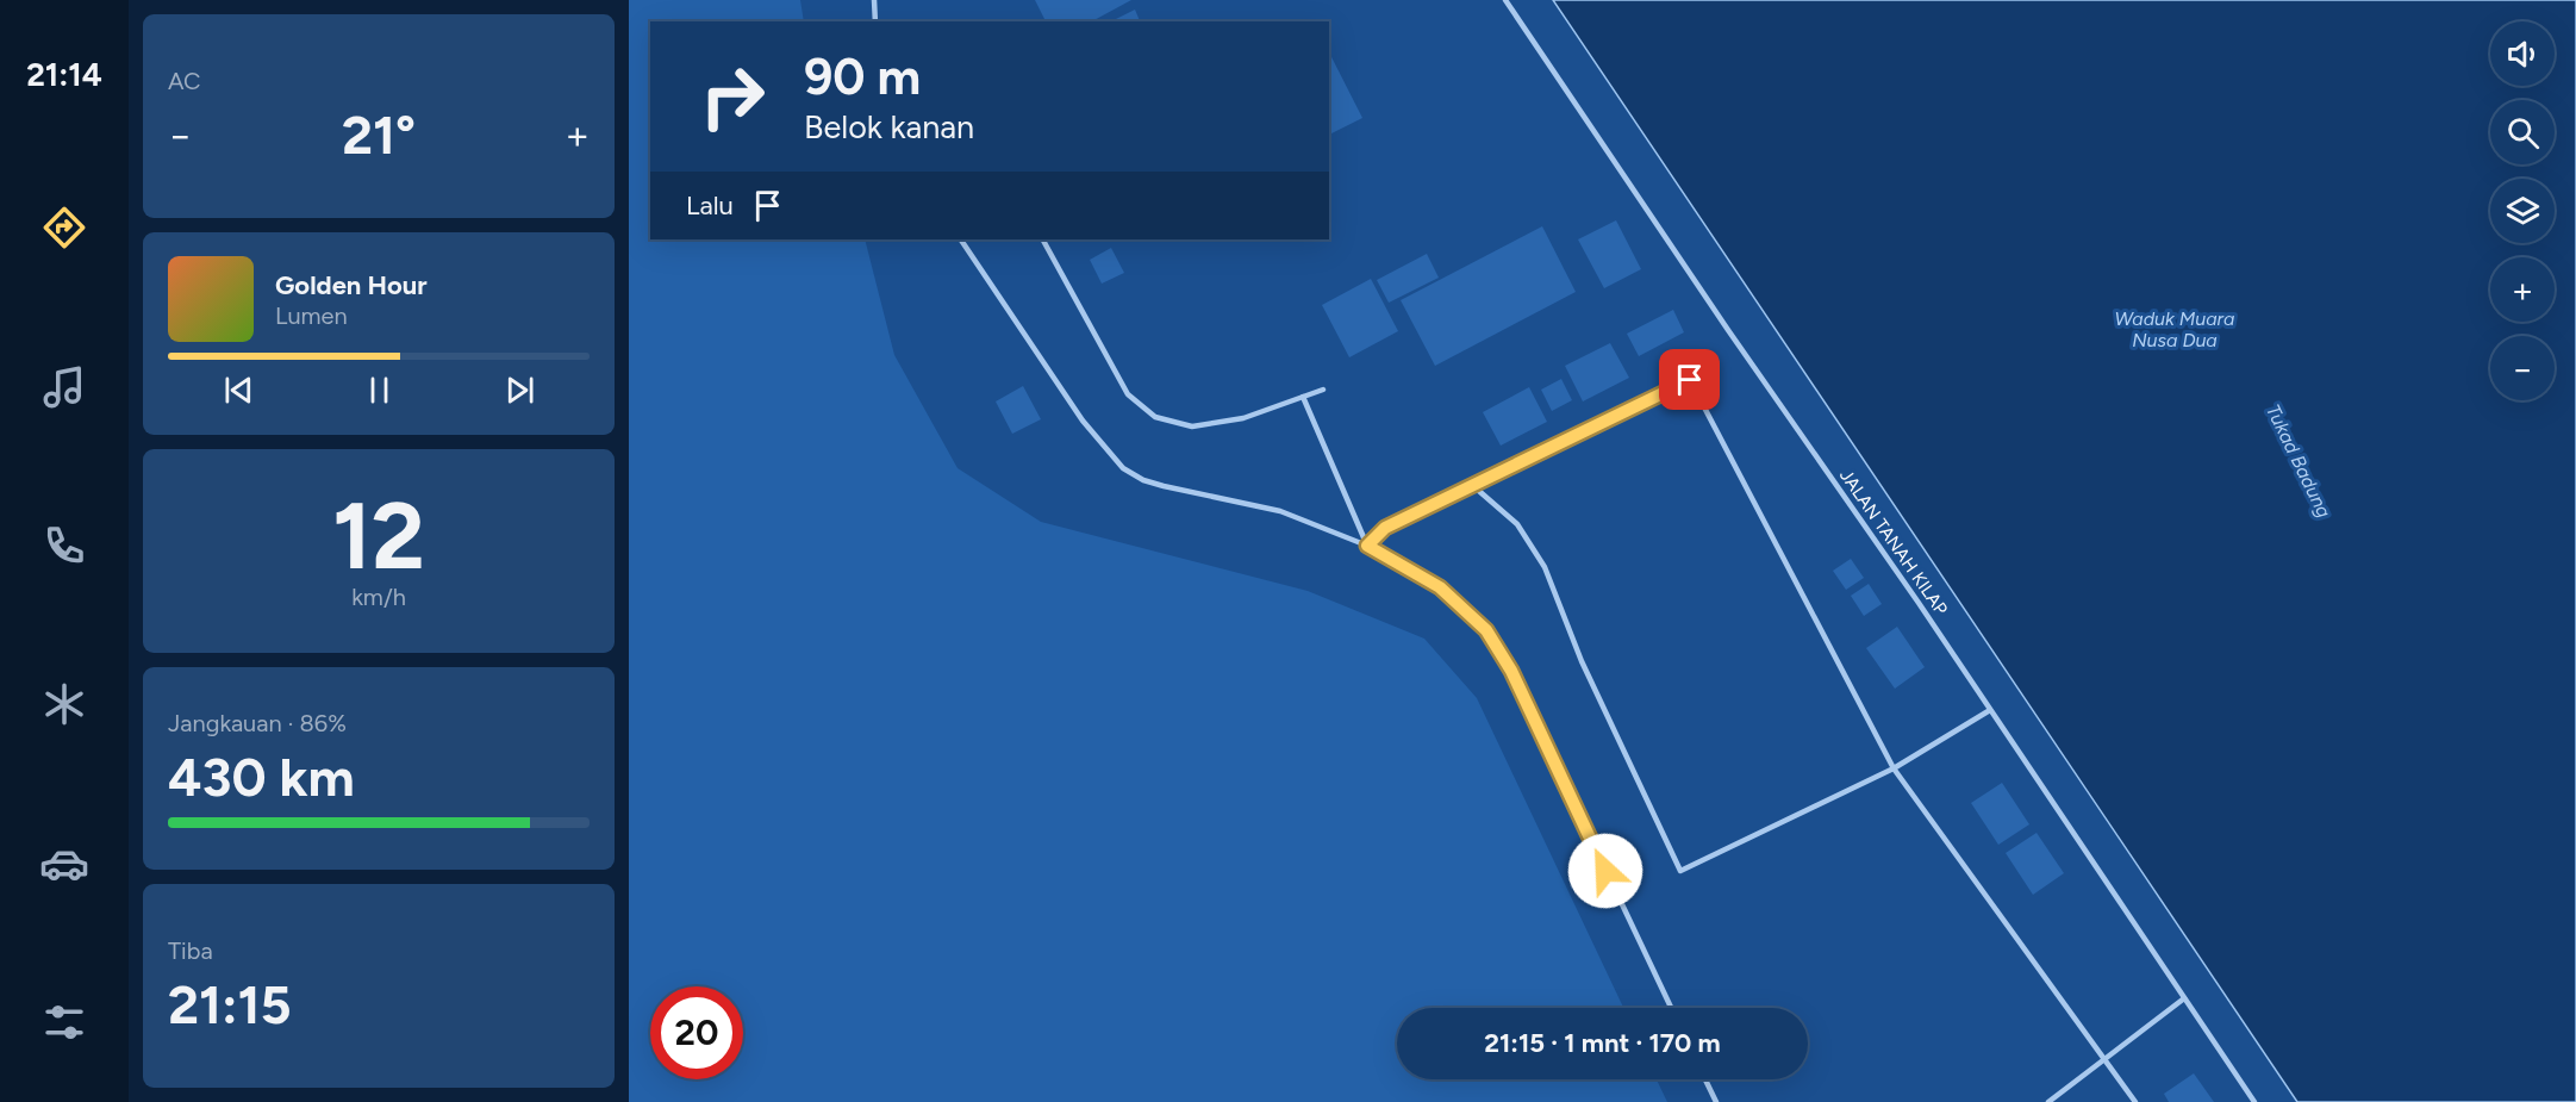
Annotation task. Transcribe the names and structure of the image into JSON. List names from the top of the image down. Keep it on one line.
{"streets":{"lane":["JALAN TANAH KILAP"]},"water":["Waduk Muara Nusa Dua","Tukad Badung"],"page":{"tabs":"21:14","tile":["AC",["12","km/h"],["Jangkauan · 86%","430 km"],["Tiba","21:15"]],"map_buttons":["+","−"],"turn":["90 m","Belok kanan"],"heat":["−","21°","+"],"then":"Lalu","song":["Golden Hour","Lumen"],"limit":"20","trip":"21:15 · 1 mnt · 170 m"}}
